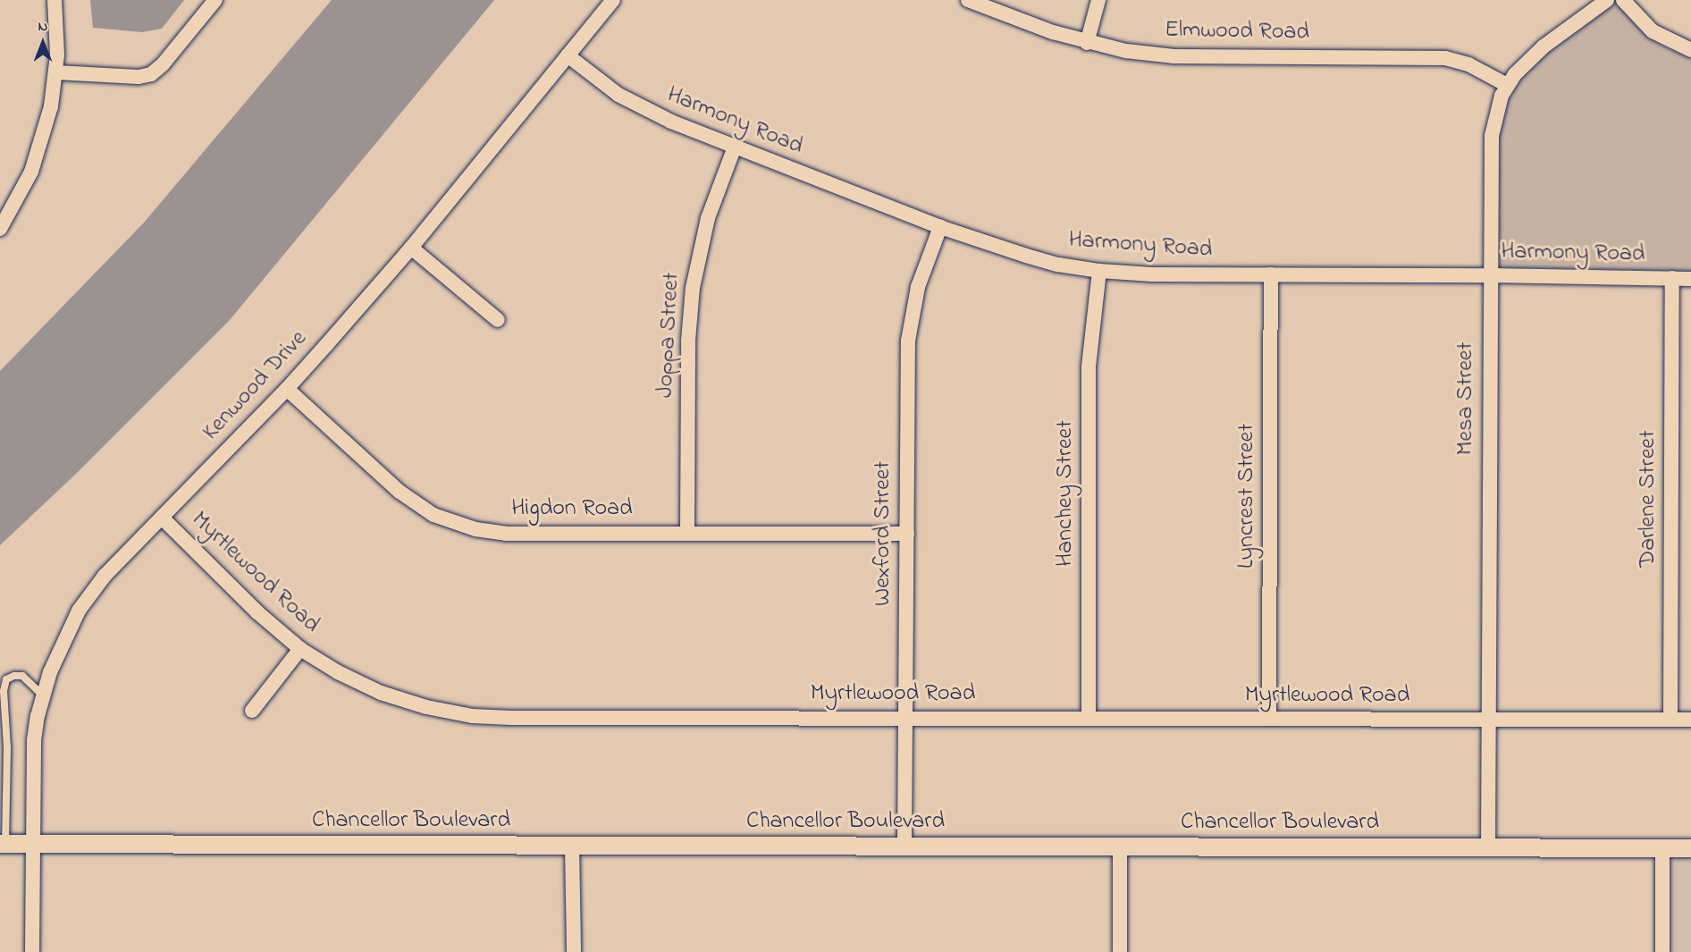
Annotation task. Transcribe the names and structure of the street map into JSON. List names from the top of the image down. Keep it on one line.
{"streets":{"street":["Elmwood Road","Harmony Road","Joppa Street","Kenwood Drive","Mesa Street","Hanchey Street","Lyncrest Street","Darlene Street","Higdon Road","Wexford Street","Myrtlewood Road","Chancellor Boulevard"]},"crossings":[["Elmwood Road","Mesa Street"],["Harmony Road","Joppa Street"],["Harmony Road","Kenwood Drive"],["Harmony Road","Mesa Street"],["Harmony Road","Hanchey Street"],["Harmony Road","Lyncrest Street"],["Harmony Road","Darlene Street"],["Harmony Road","Wexford Street"],["Joppa Street","Higdon Road"],["Kenwood Drive","Higdon Road"],["Kenwood Drive","Myrtlewood Road"],["Kenwood Drive","Chancellor Boulevard"],["Mesa Street","Myrtlewood Road"],["Mesa Street","Chancellor Boulevard"],["Hanchey Street","Myrtlewood Road"],["Lyncrest Street","Myrtlewood Road"],["Darlene Street","Myrtlewood Road"],["Higdon Road","Wexford Street"],["Wexford Street","Myrtlewood Road"],["Wexford Street","Chancellor Boulevard"]],"north":"top"}
